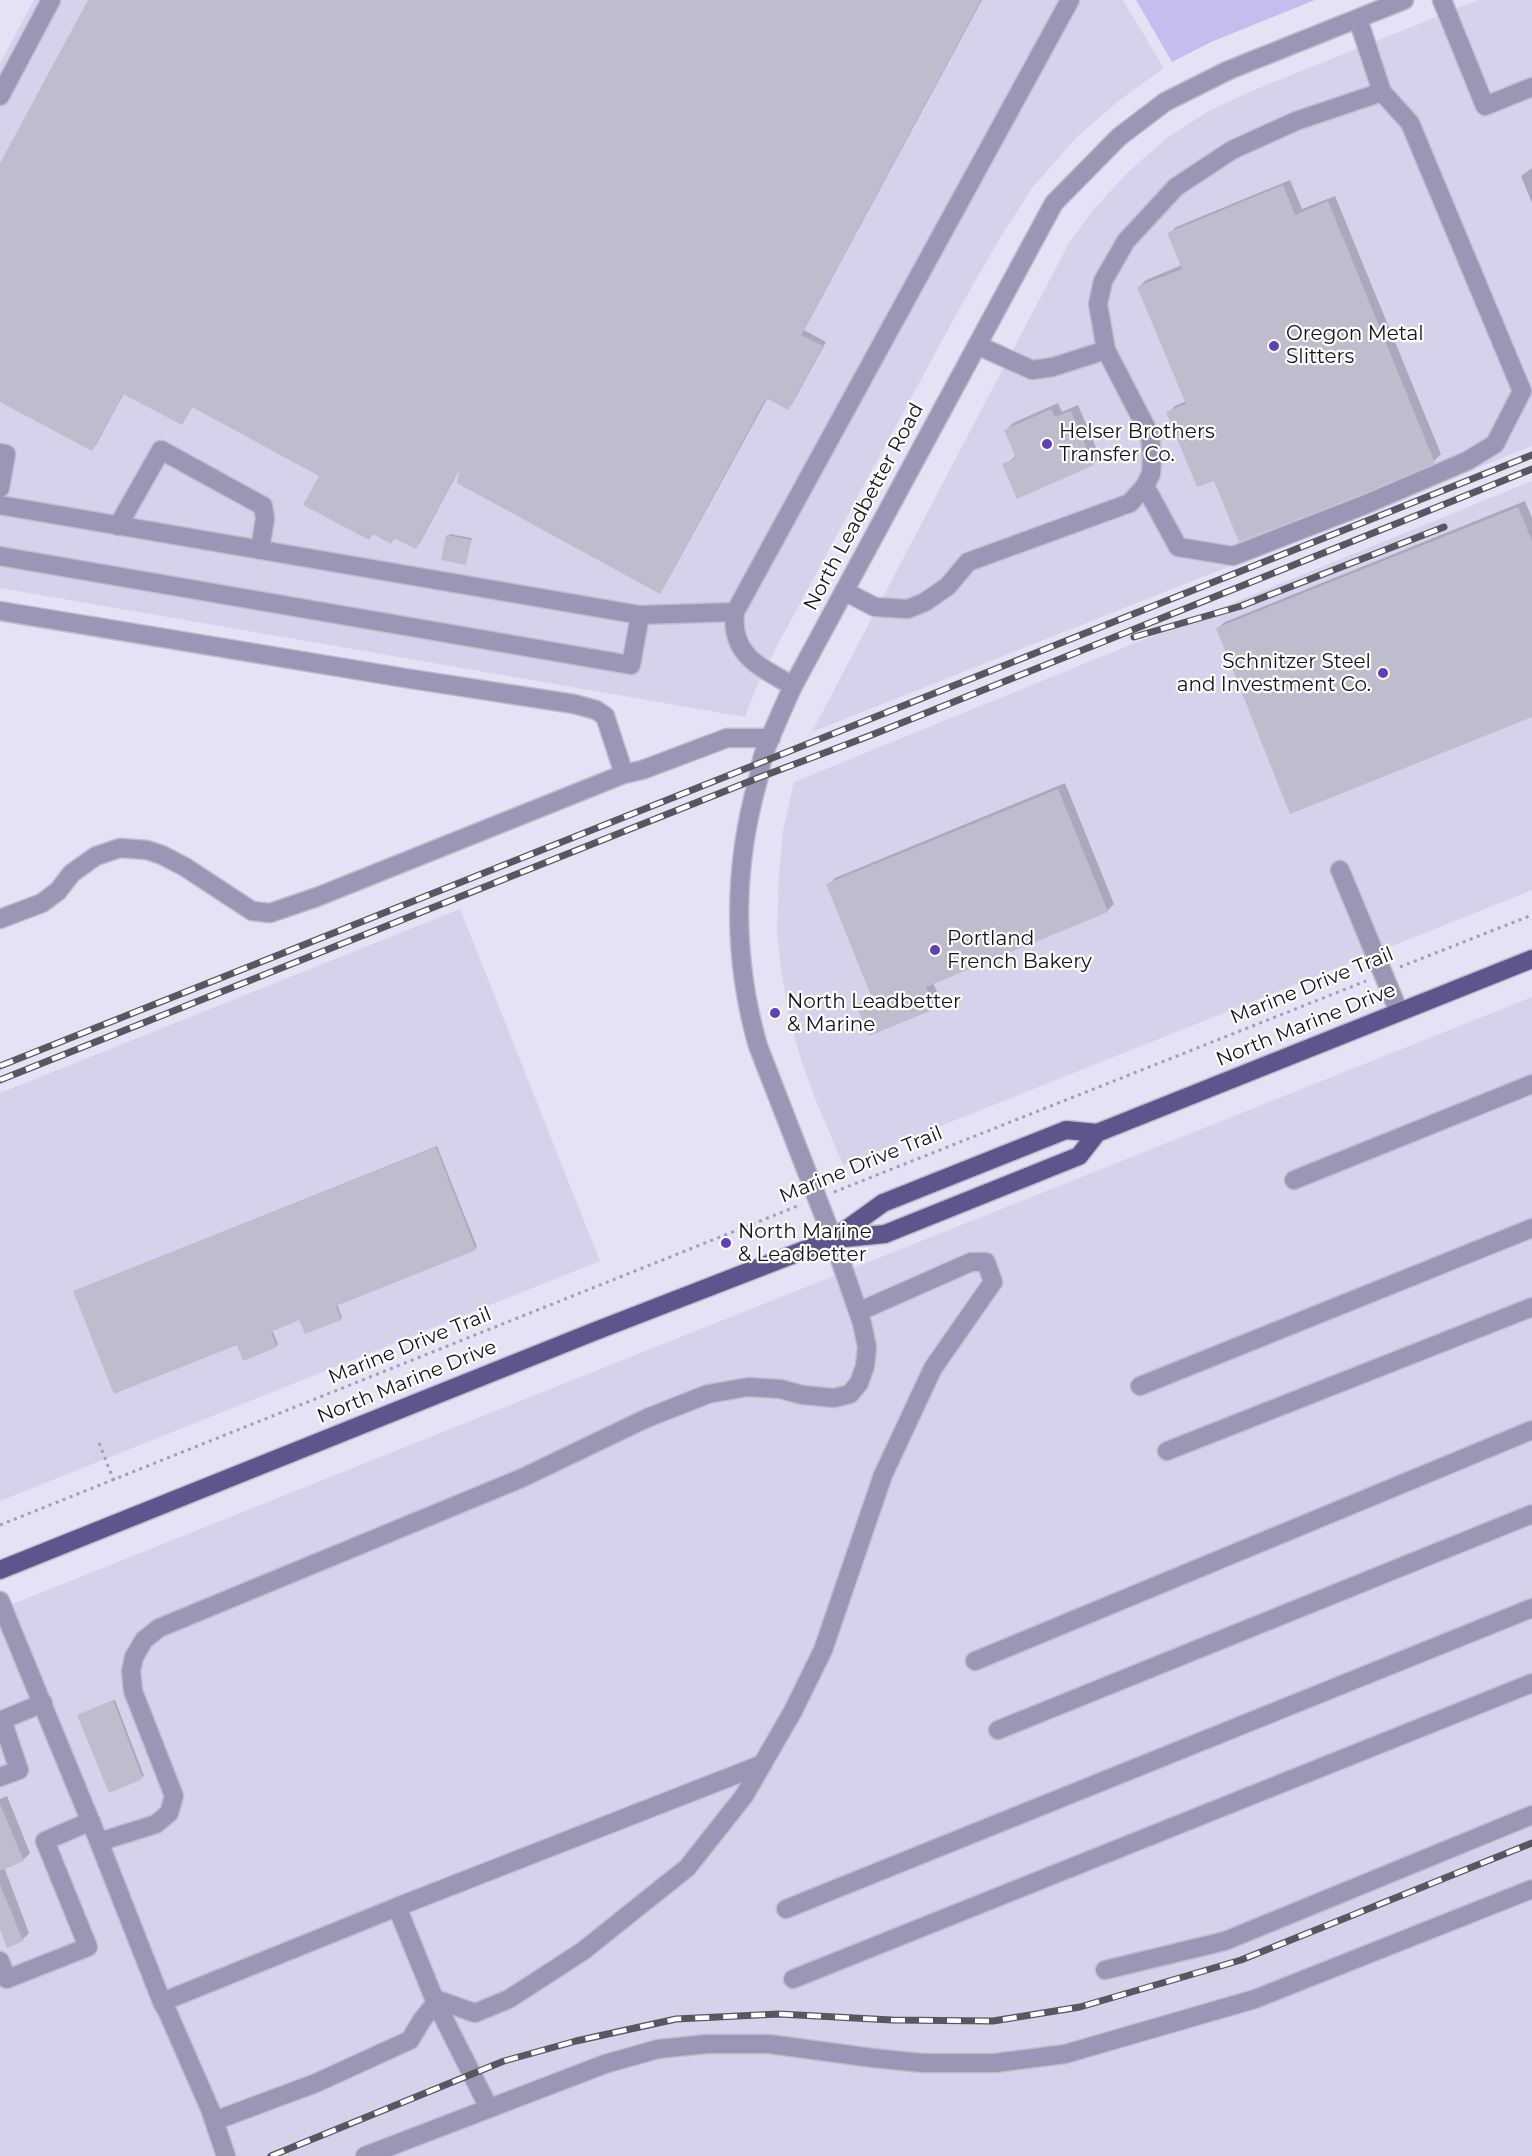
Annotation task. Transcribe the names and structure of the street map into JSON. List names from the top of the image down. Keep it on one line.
{"streets":{"main road":["North Marine Drive"],"street":["North Leadbetter Road"],"path":["Marine Drive Trail"]},"crossings":[["North Leadbetter Road","Marine Drive Trail"],["North Leadbetter Road","North Marine Drive"]],"places":["Oregon Metal Slitters","Helser Brothers Transfer Co.","Schnitzer Steel and Investment Co.","Portland French Bakery","North Leadbetter & Marine","North Marine & Leadbetter"]}
